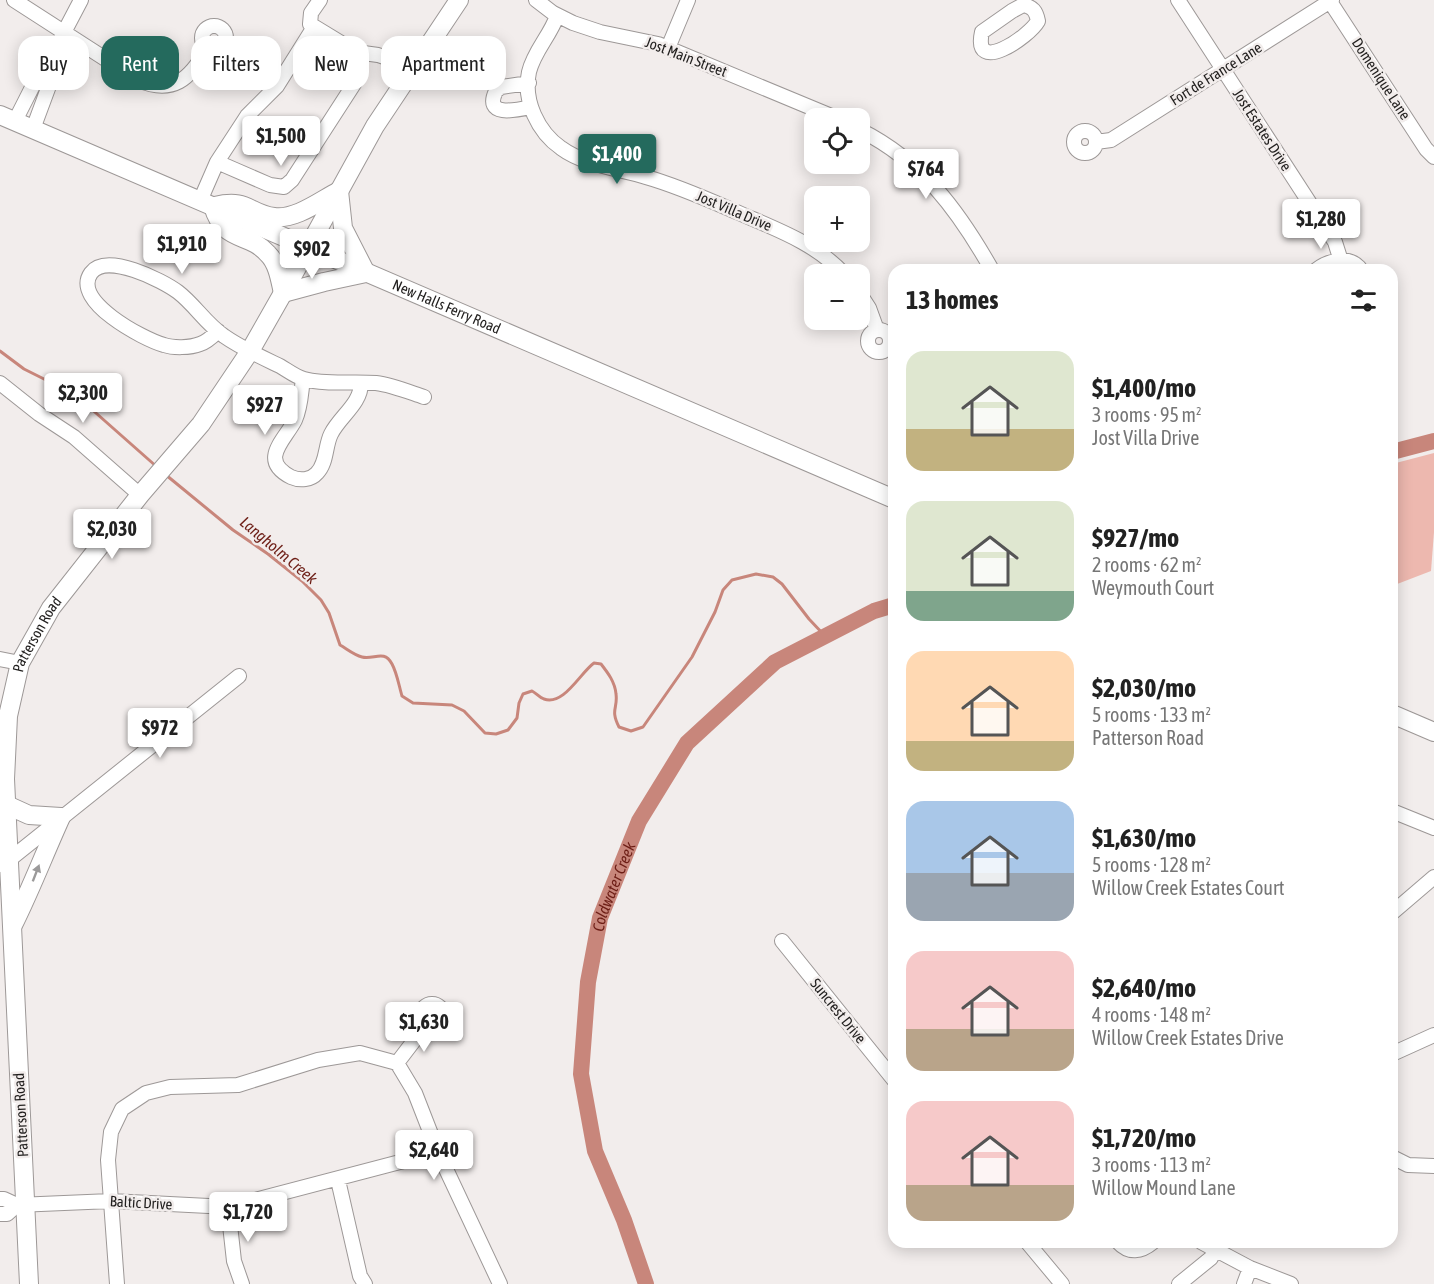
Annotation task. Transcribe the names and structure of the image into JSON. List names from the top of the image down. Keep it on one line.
{"streets":{"main road":["New Halls Ferry Road","Patterson Road"],"street":["Jost Main Street","Fort de France Lane","Domenique Lane","Jost Estates Drive","Jost Villa Drive","Suncrest Drive","Baltic Drive"]},"crossings":[["Jost Main Street","Jost Villa Drive"],["Fort de France Lane","Domenique Lane"],["Fort de France Lane","Jost Estates Drive"],["New Halls Ferry Road","Patterson Road"],["Patterson Road","Baltic Drive"]],"water":["Langholm Creek","Coldwater Creek"],"page":{"chip":["Buy","Rent","Filters","New","Apartment"],"map_buttons":["+","−"],"price":["$1,500","$1,400","$764","$1,280","$1,910","$902","$2,300","$927","$2,030","$972","$1,630","$2,640","$1,720"],"heading":"13 homes","list":[{"name":"$1,400/mo","note":"3 rooms · 95 m² · Jost Villa Drive"},{"name":"$927/mo","note":"2 rooms · 62 m² · Weymouth Court"},{"name":"$2,030/mo","note":"5 rooms · 133 m² · Patterson Road"},{"name":"$1,630/mo","note":"5 rooms · 128 m² · Willow Creek Estates Court"},{"name":"$2,640/mo","note":"4 rooms · 148 m² · Willow Creek Estates Drive"},{"name":"$1,720/mo","note":"3 rooms · 113 m² · Willow Mound Lane"}]}}
